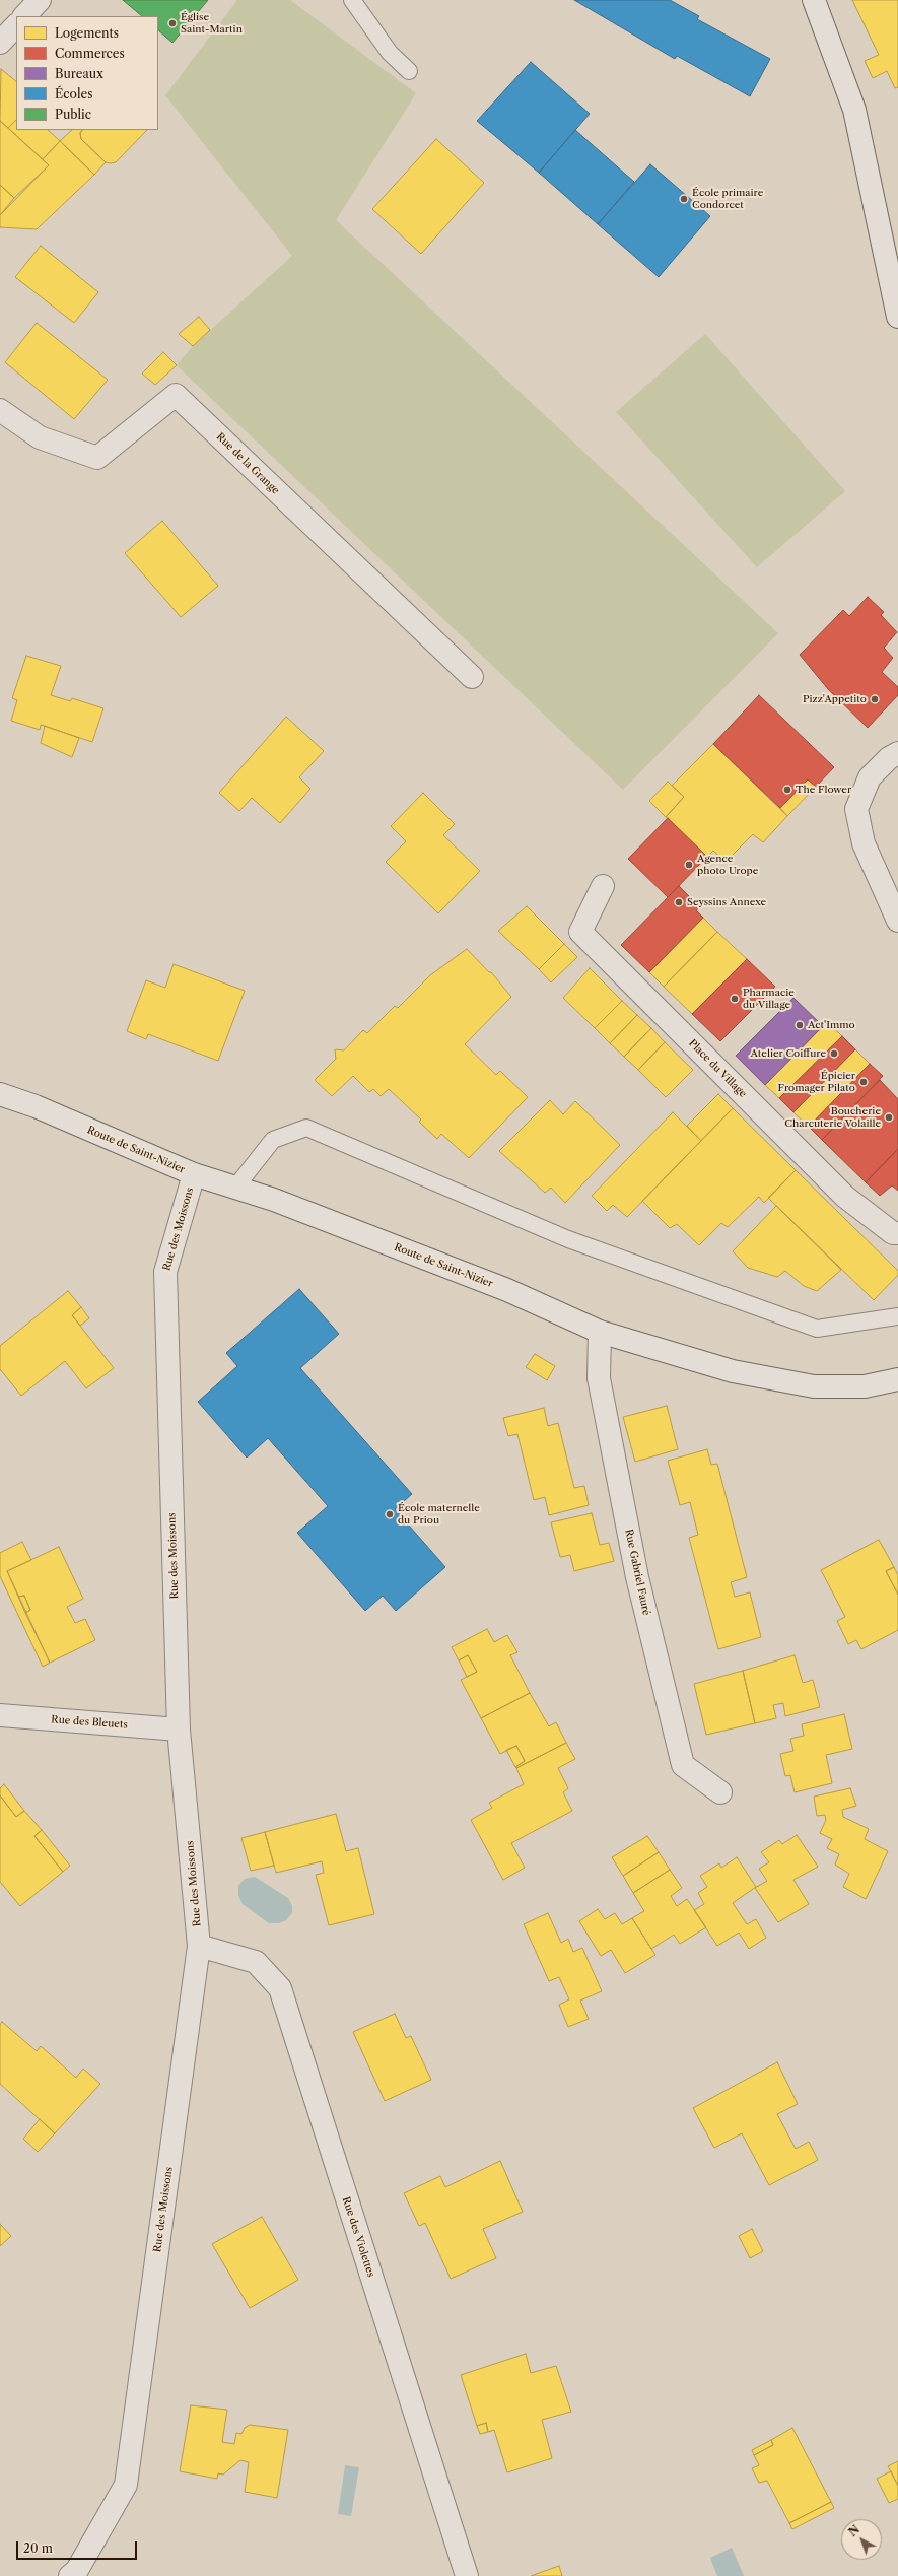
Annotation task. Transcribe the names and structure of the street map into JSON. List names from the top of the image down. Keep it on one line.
{"streets":{"street":["Rue de la Grange","Place du Village","Route de Saint-Nizier","Rue des Moissons","Rue Gabriel Fauré","Rue des Bleuets","Rue des Violettes"]},"crossings":[["Route de Saint-Nizier","Rue des Moissons"],["Route de Saint-Nizier","Rue Gabriel Fauré"],["Rue des Moissons","Rue des Bleuets"],["Rue des Moissons","Rue des Violettes"]],"places":["Église Saint-Martin","École primaire Condorcet","Pizz'Appetito","The Flower","Agence photo Urope","Seyssins Annexe","Pharmacie du Village","Act'Immo","Atelier Coiffure","Épicier Fromager Pilato","Boucherie Charcuterie Volaille","École maternelle du Priou"],"legend":["Logements","Commerces","Bureaux","Écoles","Public"],"scale_bar":"20 m","north":"top left"}
